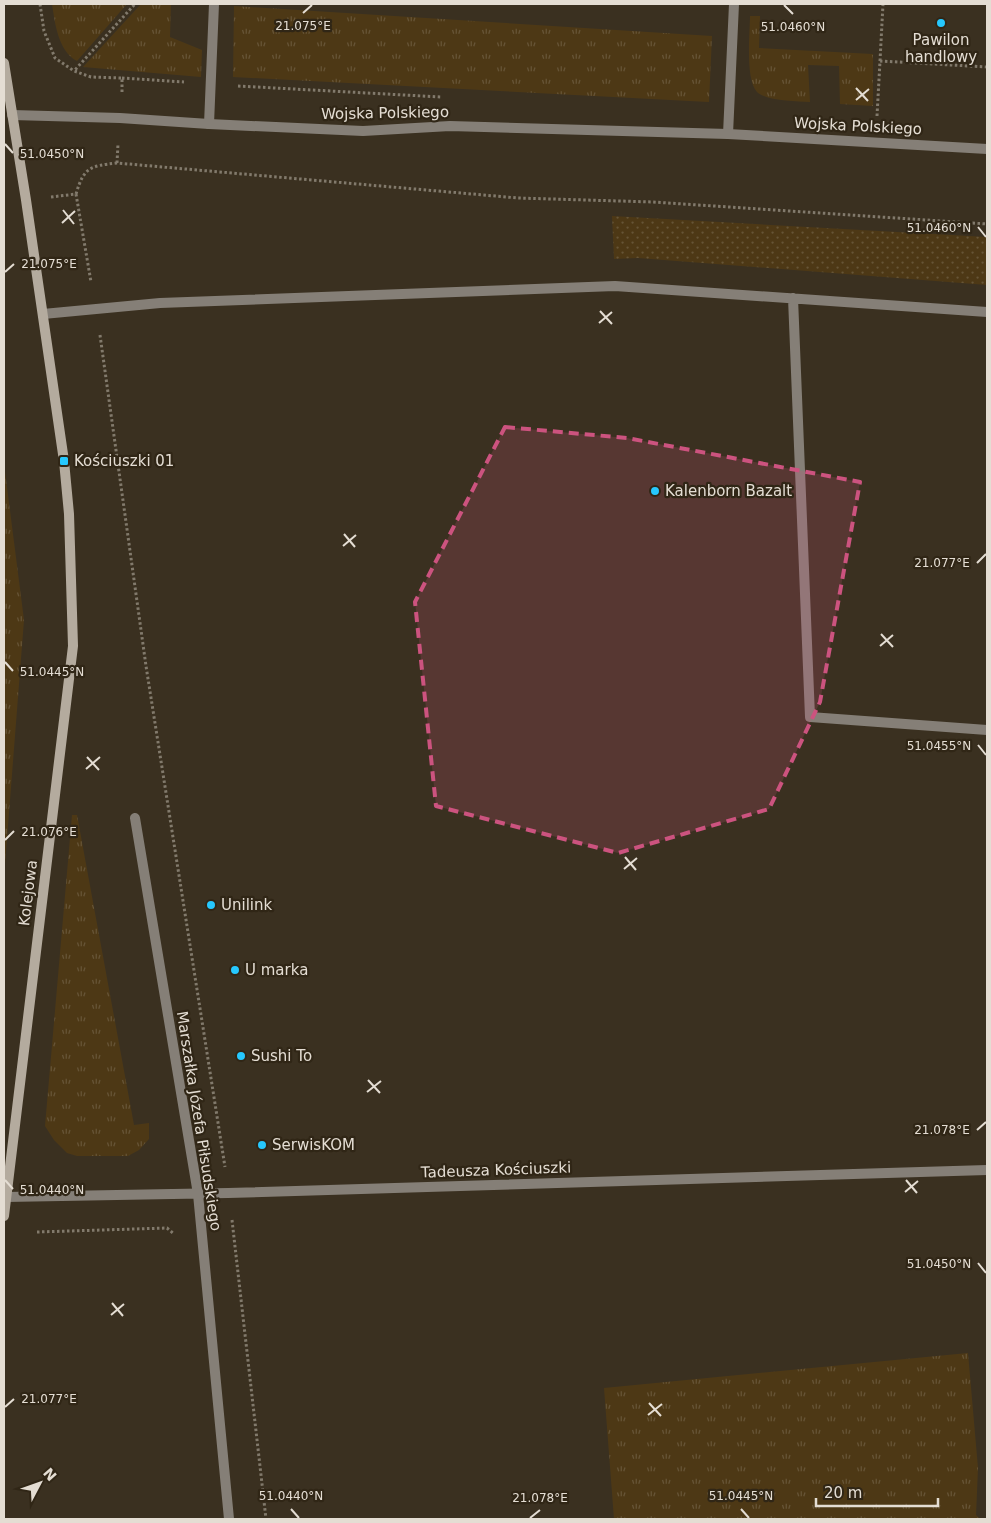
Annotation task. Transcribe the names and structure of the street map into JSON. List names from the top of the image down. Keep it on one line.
{"streets":{"street":["Wojska Polskiego","Kolejowa","Marszałka Józefa Piłsudskiego","Tadeusza Kościuszki"]},"crossings":[["Kolejowa","Tadeusza Kościuszki"],["Marszałka Józefa Piłsudskiego","Tadeusza Kościuszki"]],"places":{"other":["Pawilon handlowy","Kalenborn Bazalt","Unilink","U marka","Sushi To","SerwisKOM"],"transit":["Kościuszki 01"]},"scale_bar":"20 m","north":"top right","coordinates":["21.075°E","51.0460°N","51.0450°N","21.077°E","51.0445°N","51.0455°N","21.076°E","21.078°E","51.0440°N"]}
